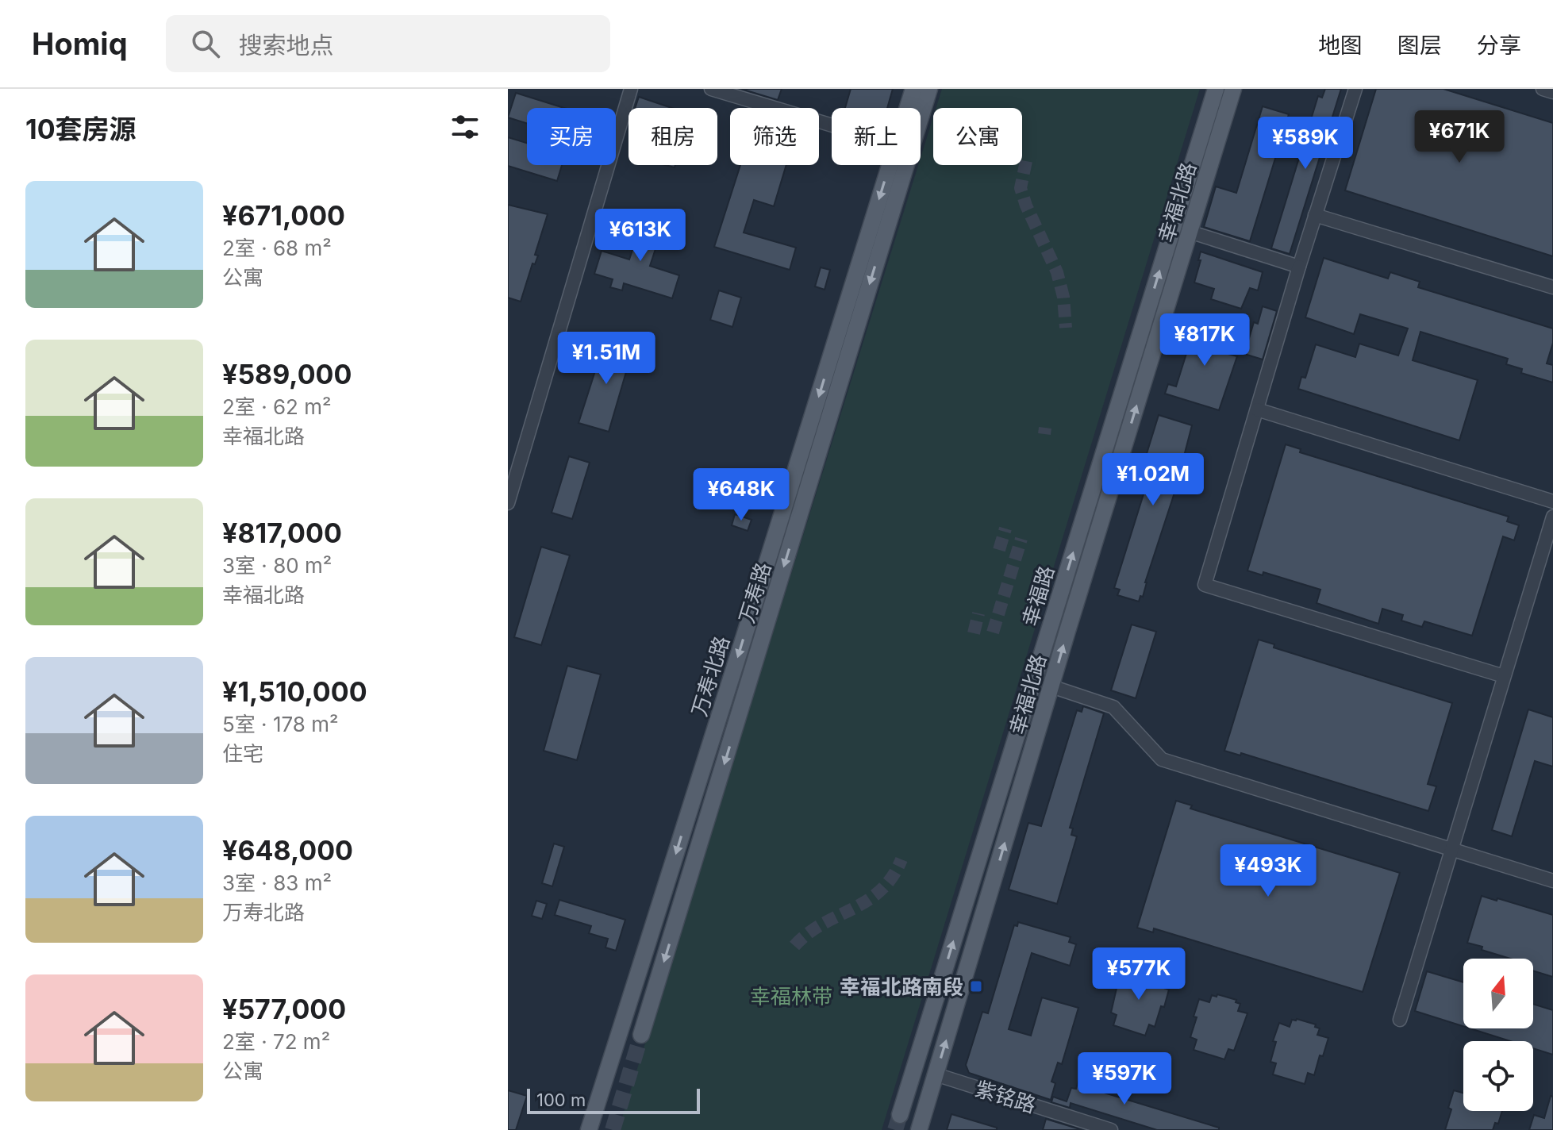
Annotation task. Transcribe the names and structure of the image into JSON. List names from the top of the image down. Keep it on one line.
{"streets":{"main road":["幸福北路","万寿路","幸福路","万寿北路"],"street":["紫铭路"]},"crossings":[["幸福北路","紫铭路"]],"one_way":["幸福北路","万寿路","幸福路","万寿北路"],"parks":["幸福林带"],"places":{"transit":["幸福北路南段"]},"scale_bar":"100 m","north":"top","page":{"header":"Homiq","search":"搜索地点","nav":["地图","图层","分享"],"heading":"10套房源","chip":["买房","租房","筛选","新上","公寓"],"price":["¥671K","¥589K","¥613K","¥817K","¥1.51M","¥1.02M","¥648K","¥493K","¥577K","¥597K"],"list":[{"name":"¥671,000","note":"2室 · 68 m² · 公寓"},{"name":"¥589,000","note":"2室 · 62 m² · 幸福北路"},{"name":"¥817,000","note":"3室 · 80 m² · 幸福北路"},{"name":"¥1,510,000","note":"5室 · 178 m² · 住宅"},{"name":"¥648,000","note":"3室 · 83 m² · 万寿北路"},{"name":"¥577,000","note":"2室 · 72 m² · 公寓"}],"scale":"100 m"}}
